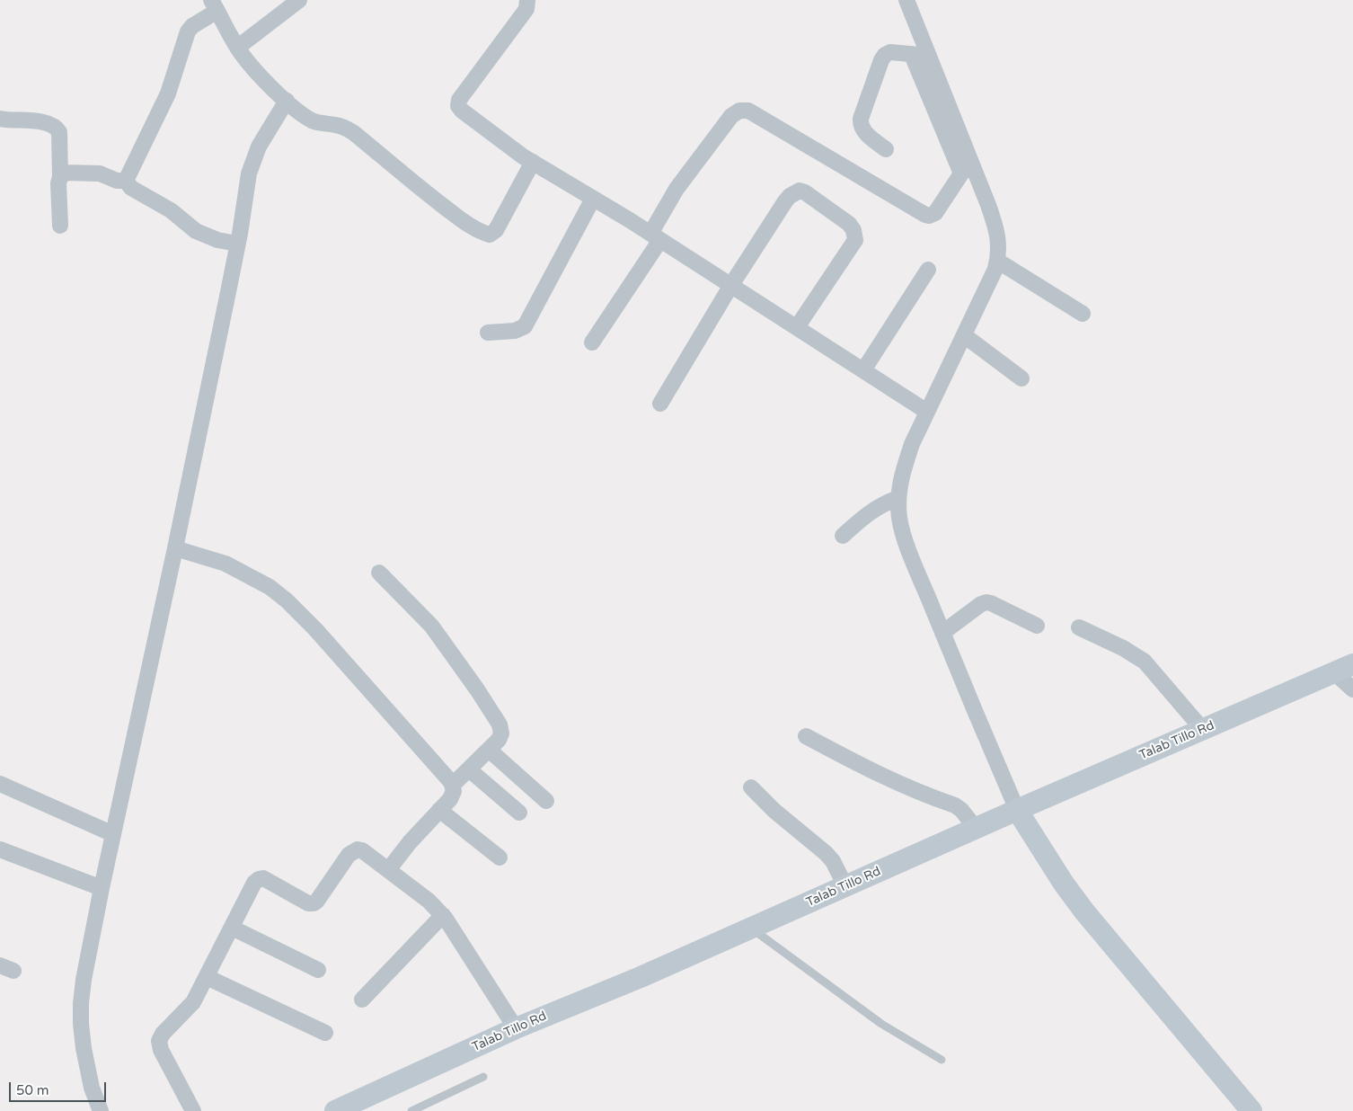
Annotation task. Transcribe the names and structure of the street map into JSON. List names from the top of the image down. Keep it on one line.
{"streets":{"main road":["Talab Tillo Rd"]},"scale_bar":"50 m"}
